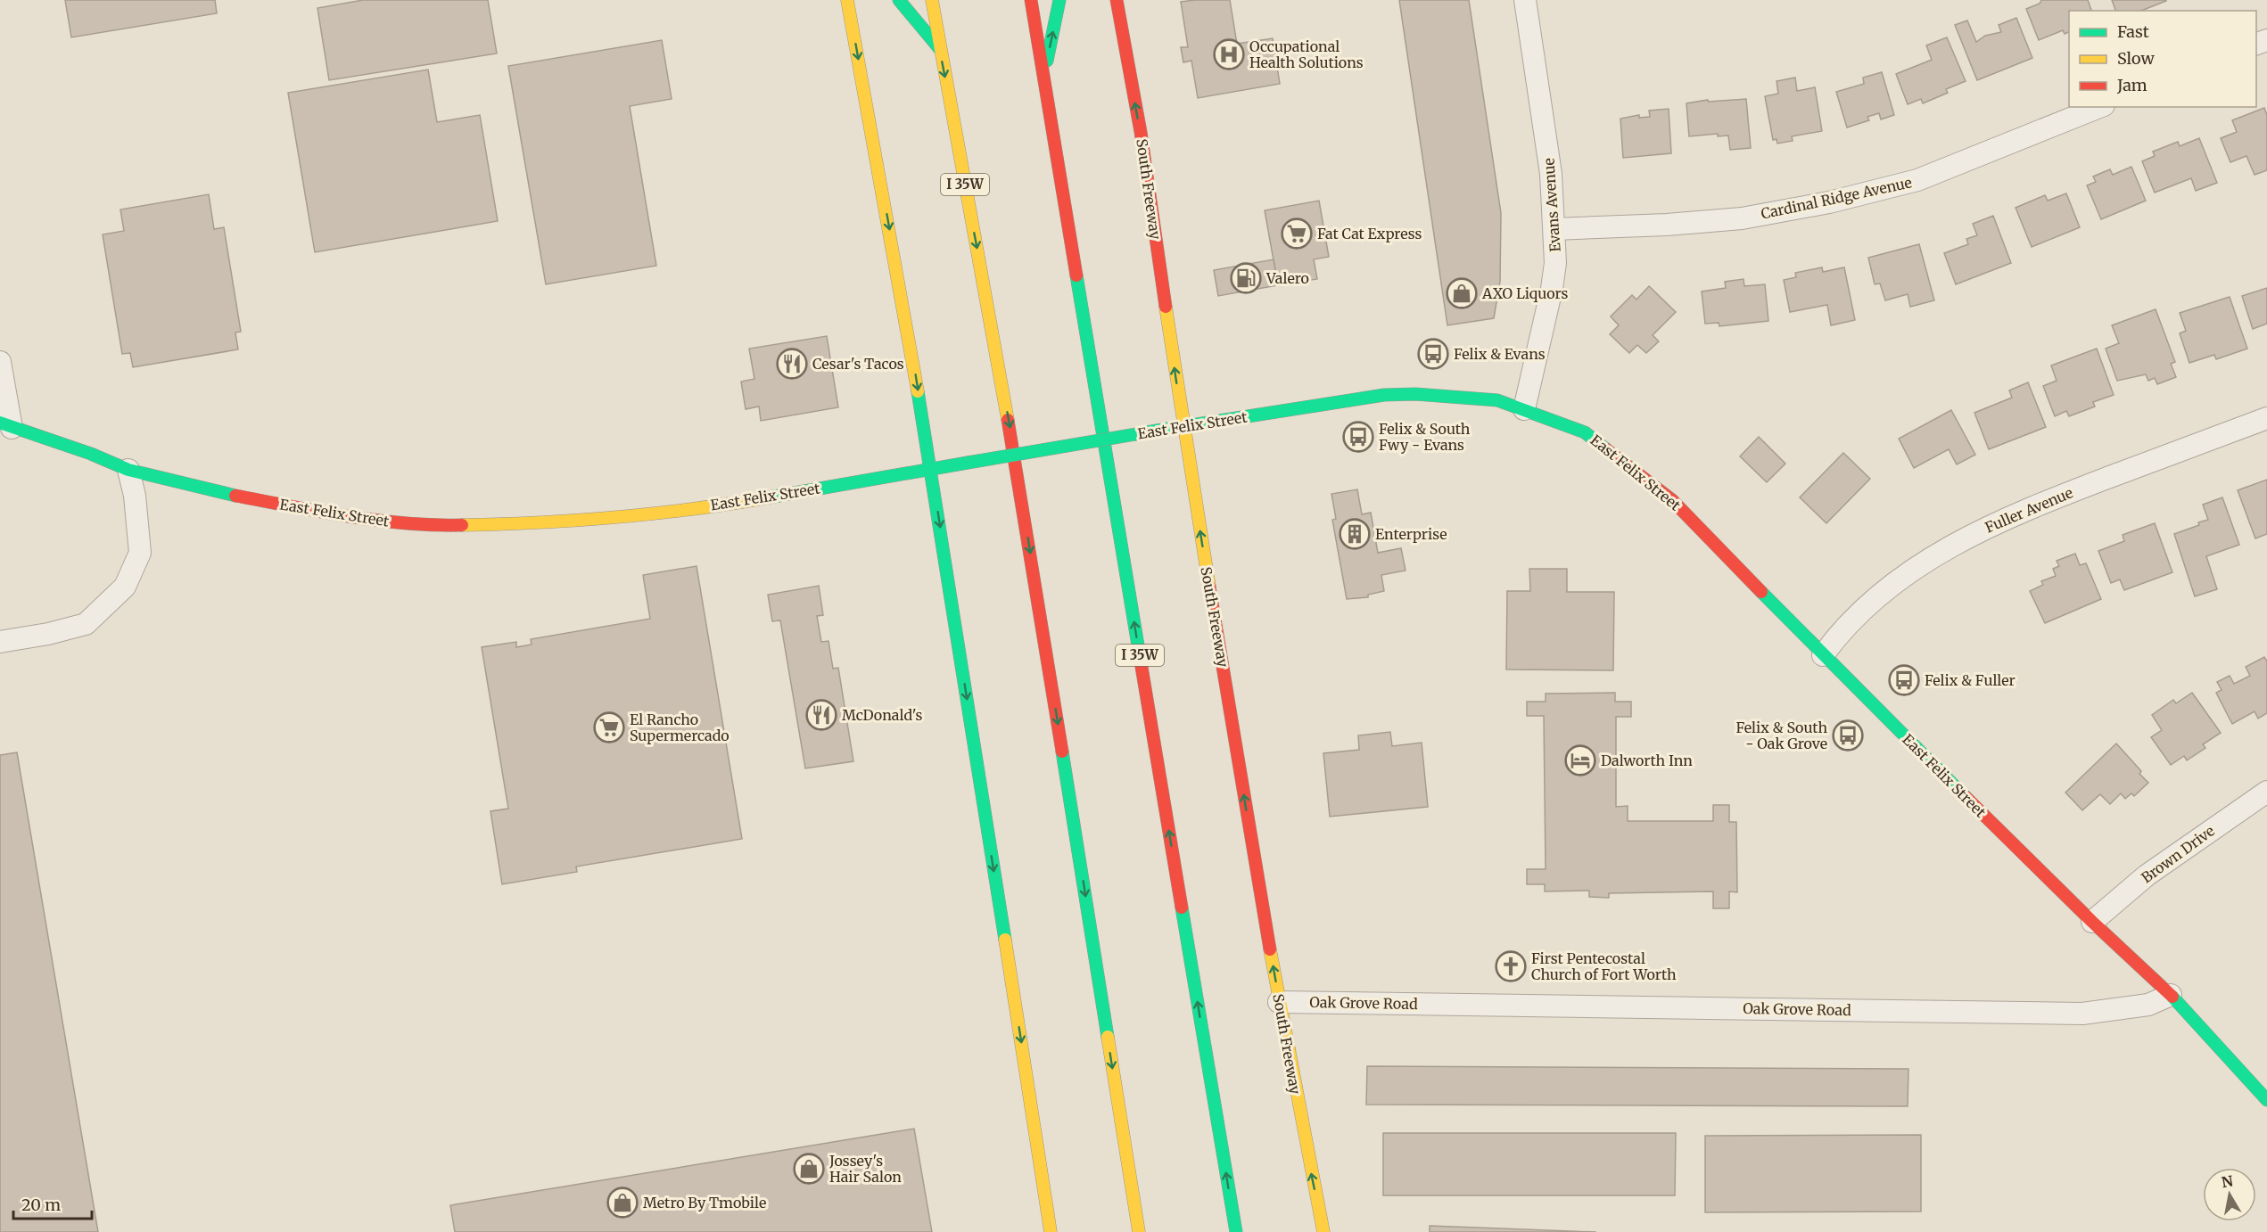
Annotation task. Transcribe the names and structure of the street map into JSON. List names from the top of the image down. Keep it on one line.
{"streets":{"main road":["I 35W","South Freeway","East Felix Street"],"street":["Cardinal Ridge Avenue","Evans Avenue","Fuller Avenue","Brown Drive","Oak Grove Road"]},"crossings":[["South Freeway","East Felix Street"],["South Freeway","Oak Grove Road"],["Cardinal Ridge Avenue","Evans Avenue"],["Evans Avenue","East Felix Street"],["East Felix Street","Fuller Avenue"],["East Felix Street","Brown Drive"],["East Felix Street","Oak Grove Road"]],"places":{"hospital":["Occupational Health Solutions"],"supermarket":["Fat Cat Express","El Rancho Supermercado"],"fuel station":["Valero"],"shop":["AXO Liquors","Jossey's Hair Salon","Metro By Tmobile"],"bus stop":["Felix & Evans","Felix & South Fwy - Evans","Felix & Fuller","Felix & South - Oak Grove"],"restaurant":["Cesar's Tacos","McDonald's"],"building":["Enterprise"],"hotel":["Dalworth Inn"],"church":["First Pentecostal Church of Fort Worth"]},"legend":["Fast","Slow","Jam"],"scale_bar":"20 m","north":"top"}
